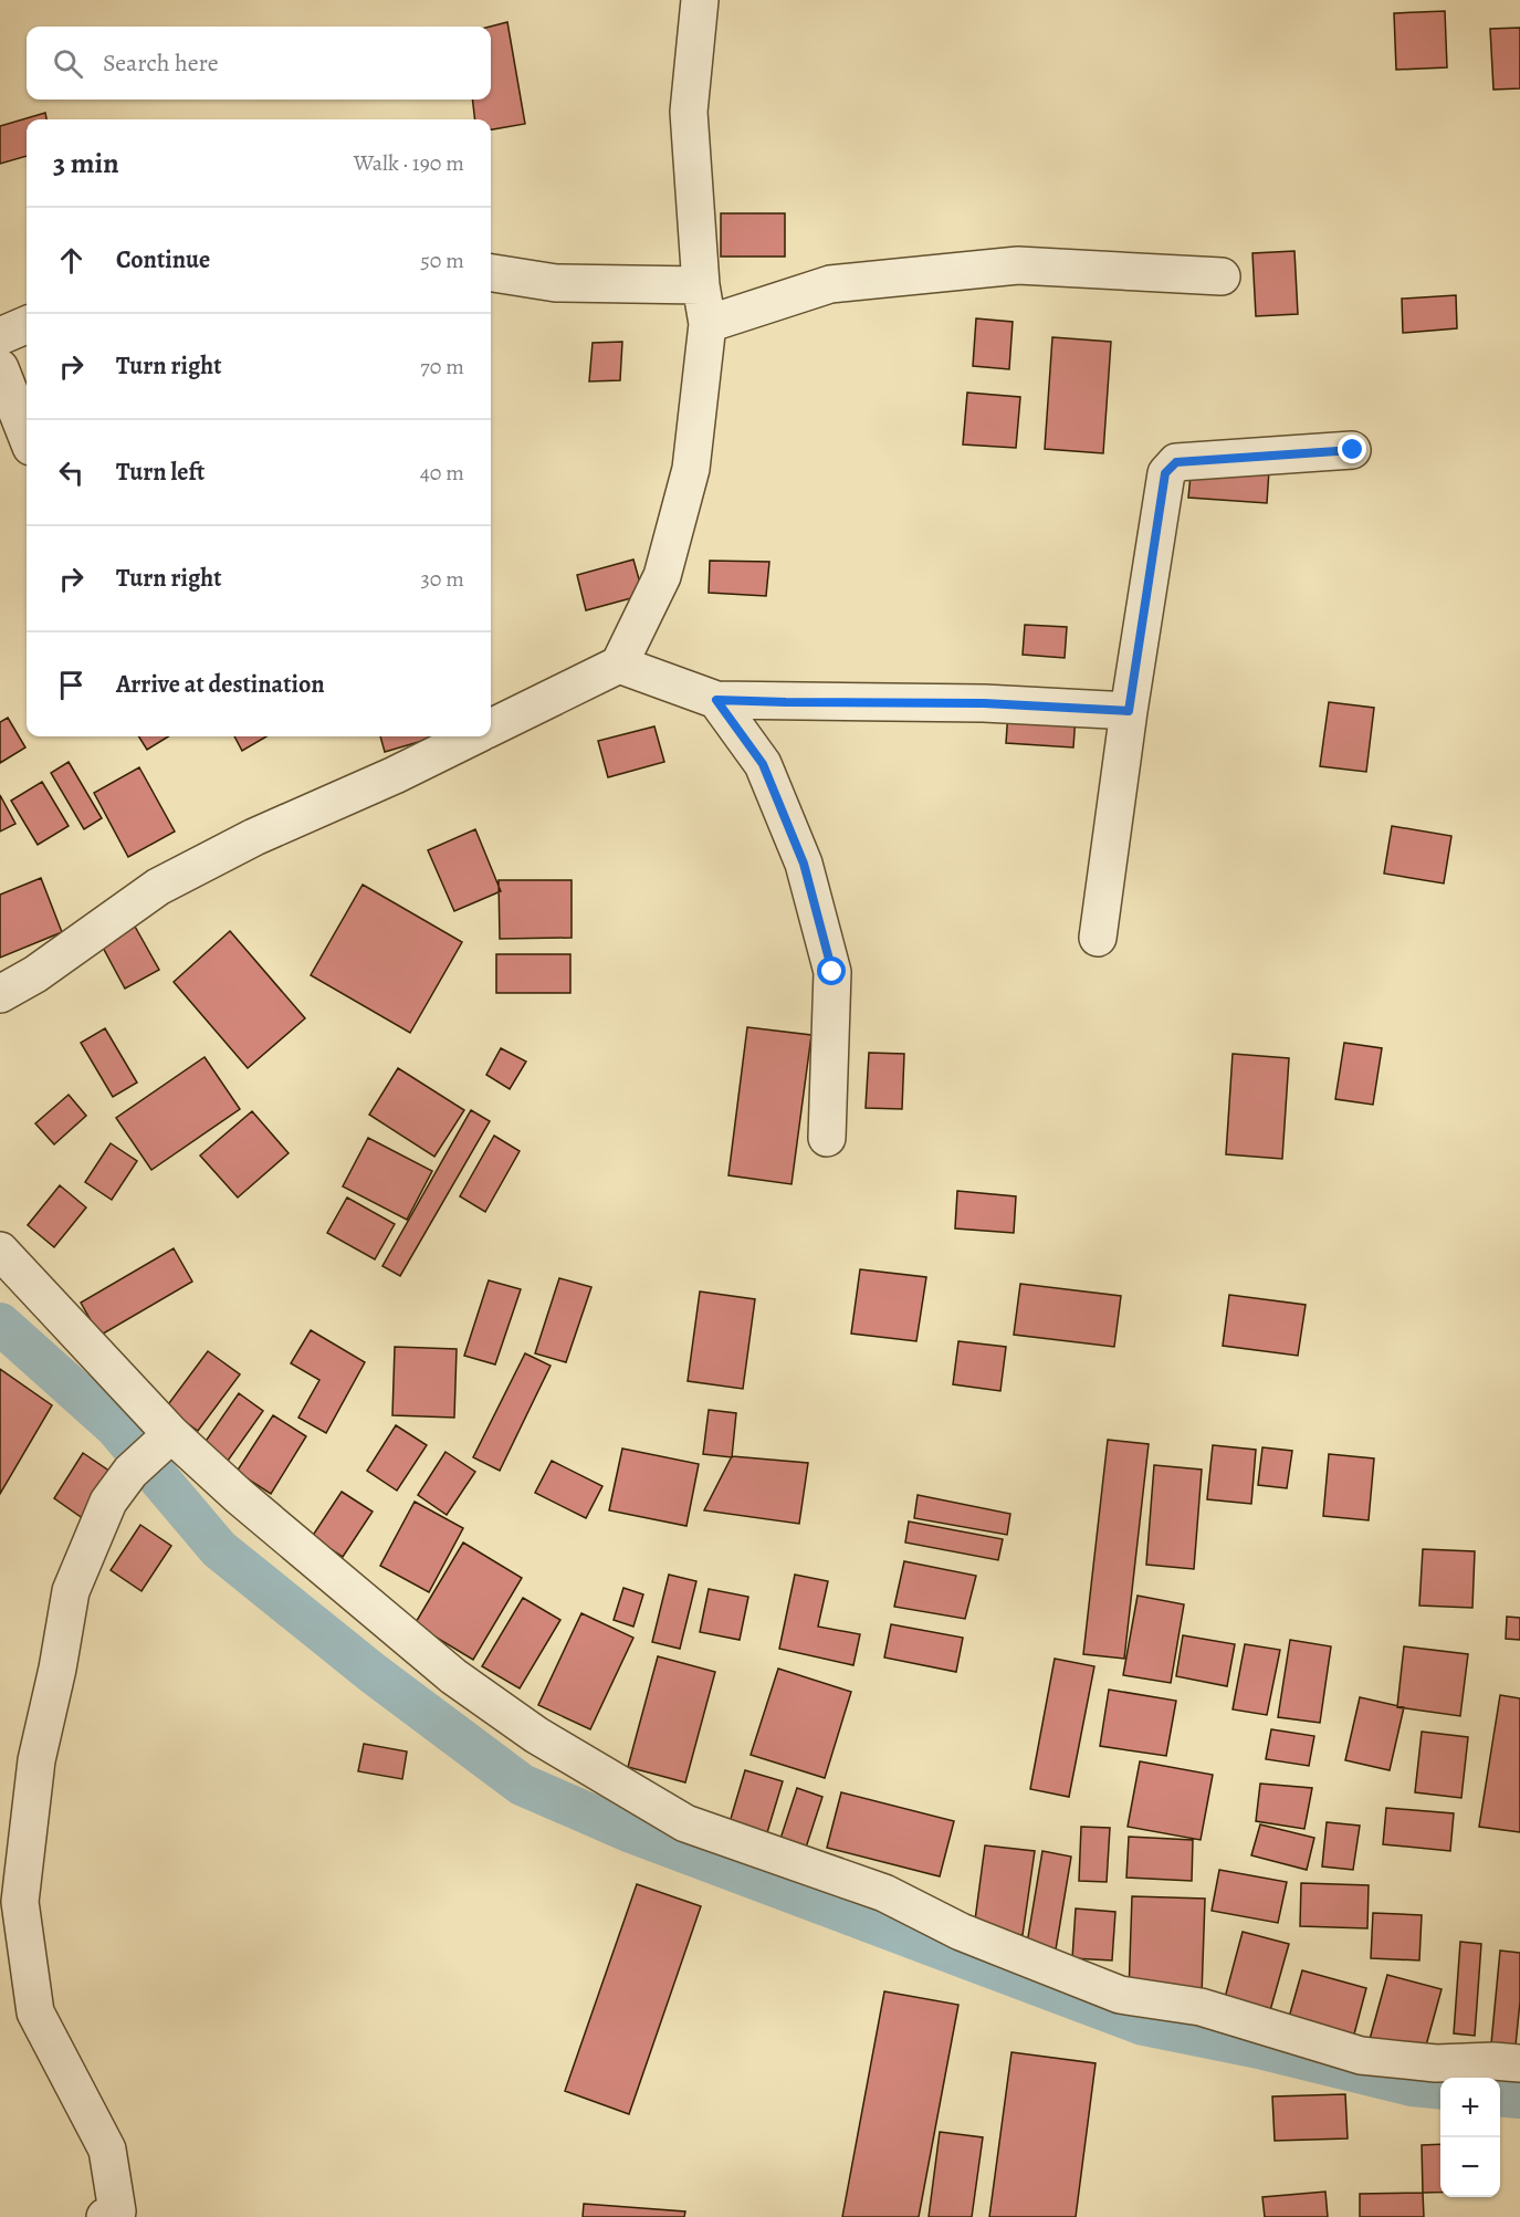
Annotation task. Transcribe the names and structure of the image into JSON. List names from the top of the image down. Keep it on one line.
{"page":{"search":"Search here","heading":["3 min","Walk · 190 m"],"list":[["Continue","50 m"],["Turn right","70 m"],["Turn left","40 m"],["Turn right","30 m"],"Arrive at destination"],"map_buttons":["+","−"]}}
